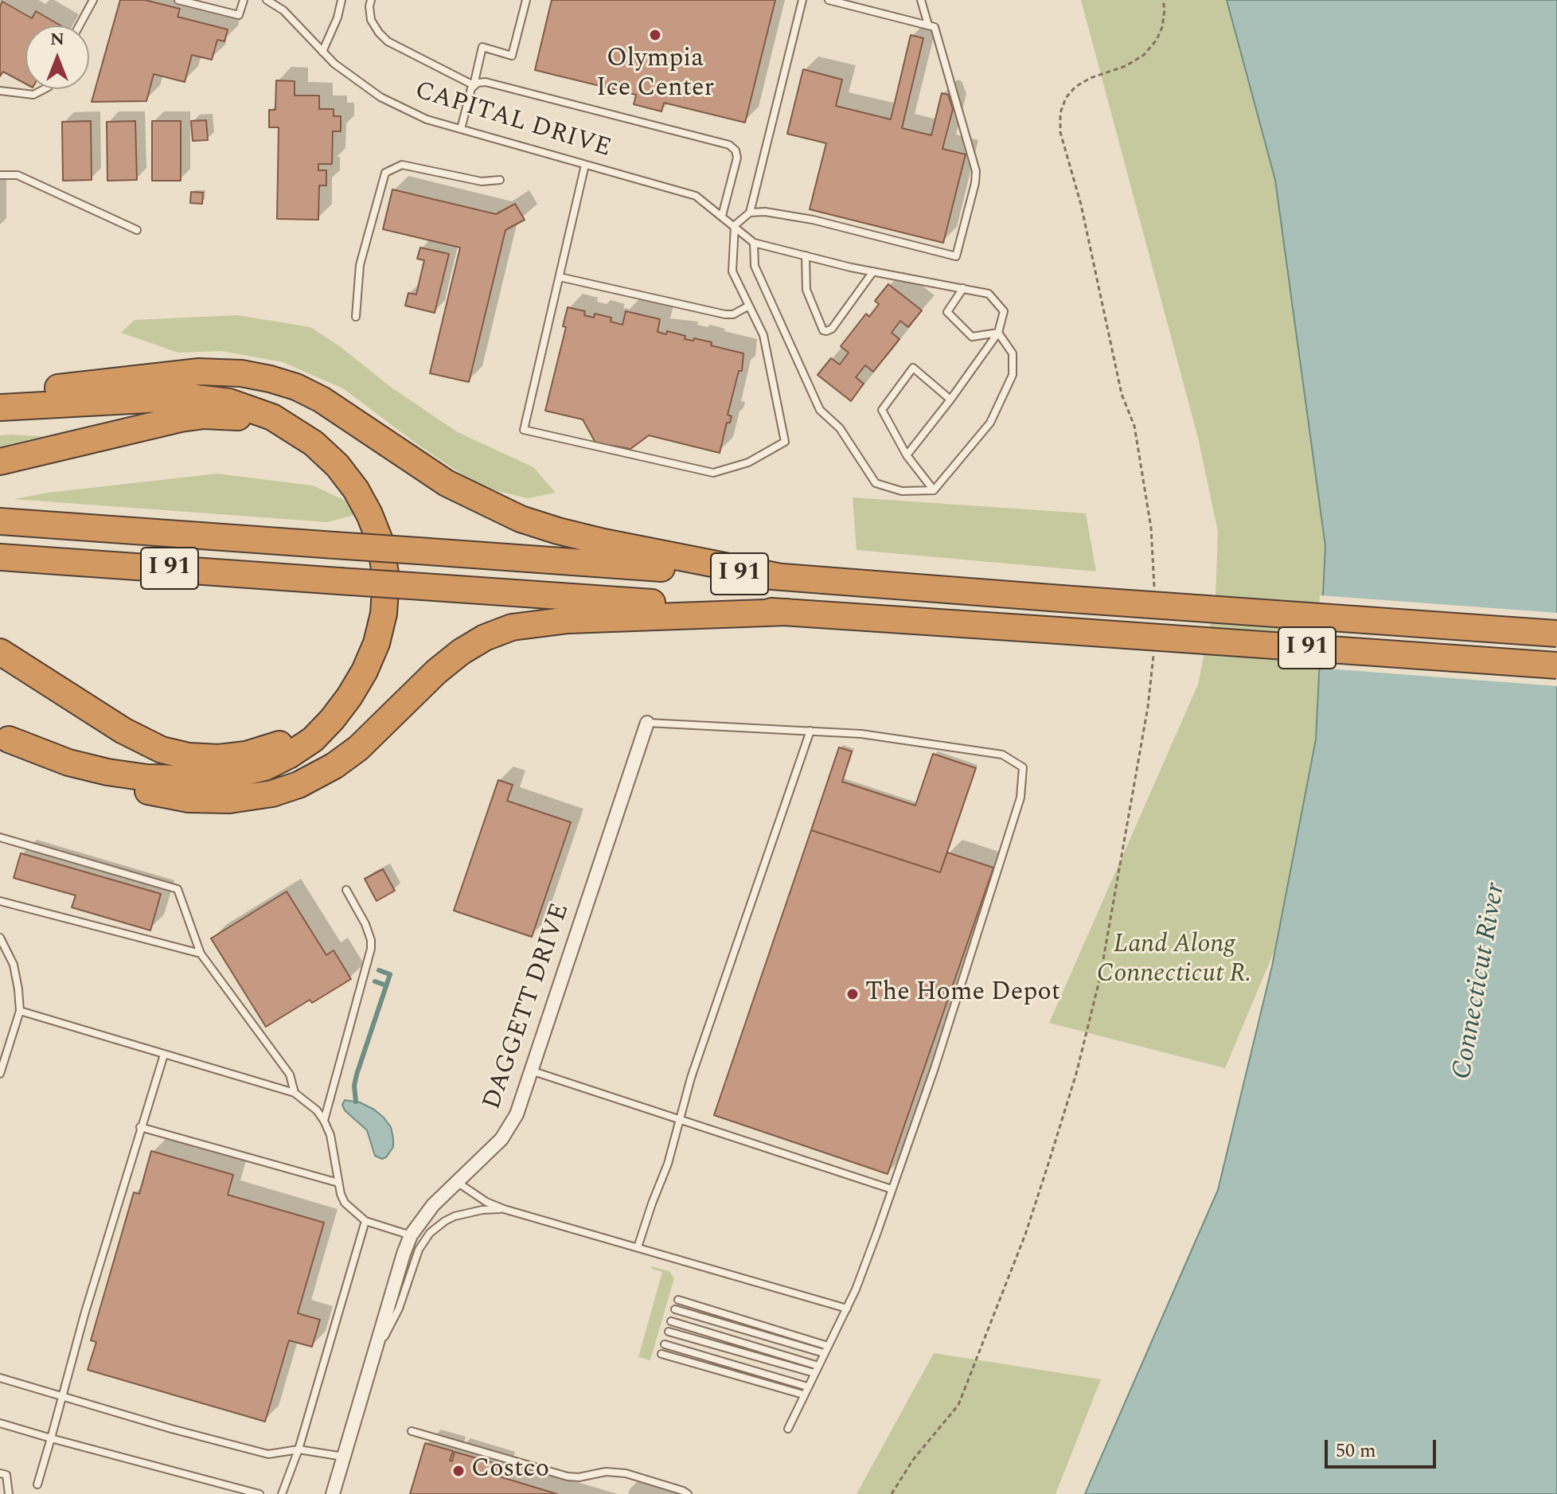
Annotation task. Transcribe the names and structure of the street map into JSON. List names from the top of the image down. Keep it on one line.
{"streets":{"highway":["I 91"],"street":["DAGGETT DRIVE"],"lane":["CAPITAL DRIVE"]},"water":["Connecticut River"],"parks":["Land Along Connecticut R."],"places":["Olympia Ice Center","The Home Depot","Costco"],"scale_bar":"50 m","north":"top"}
